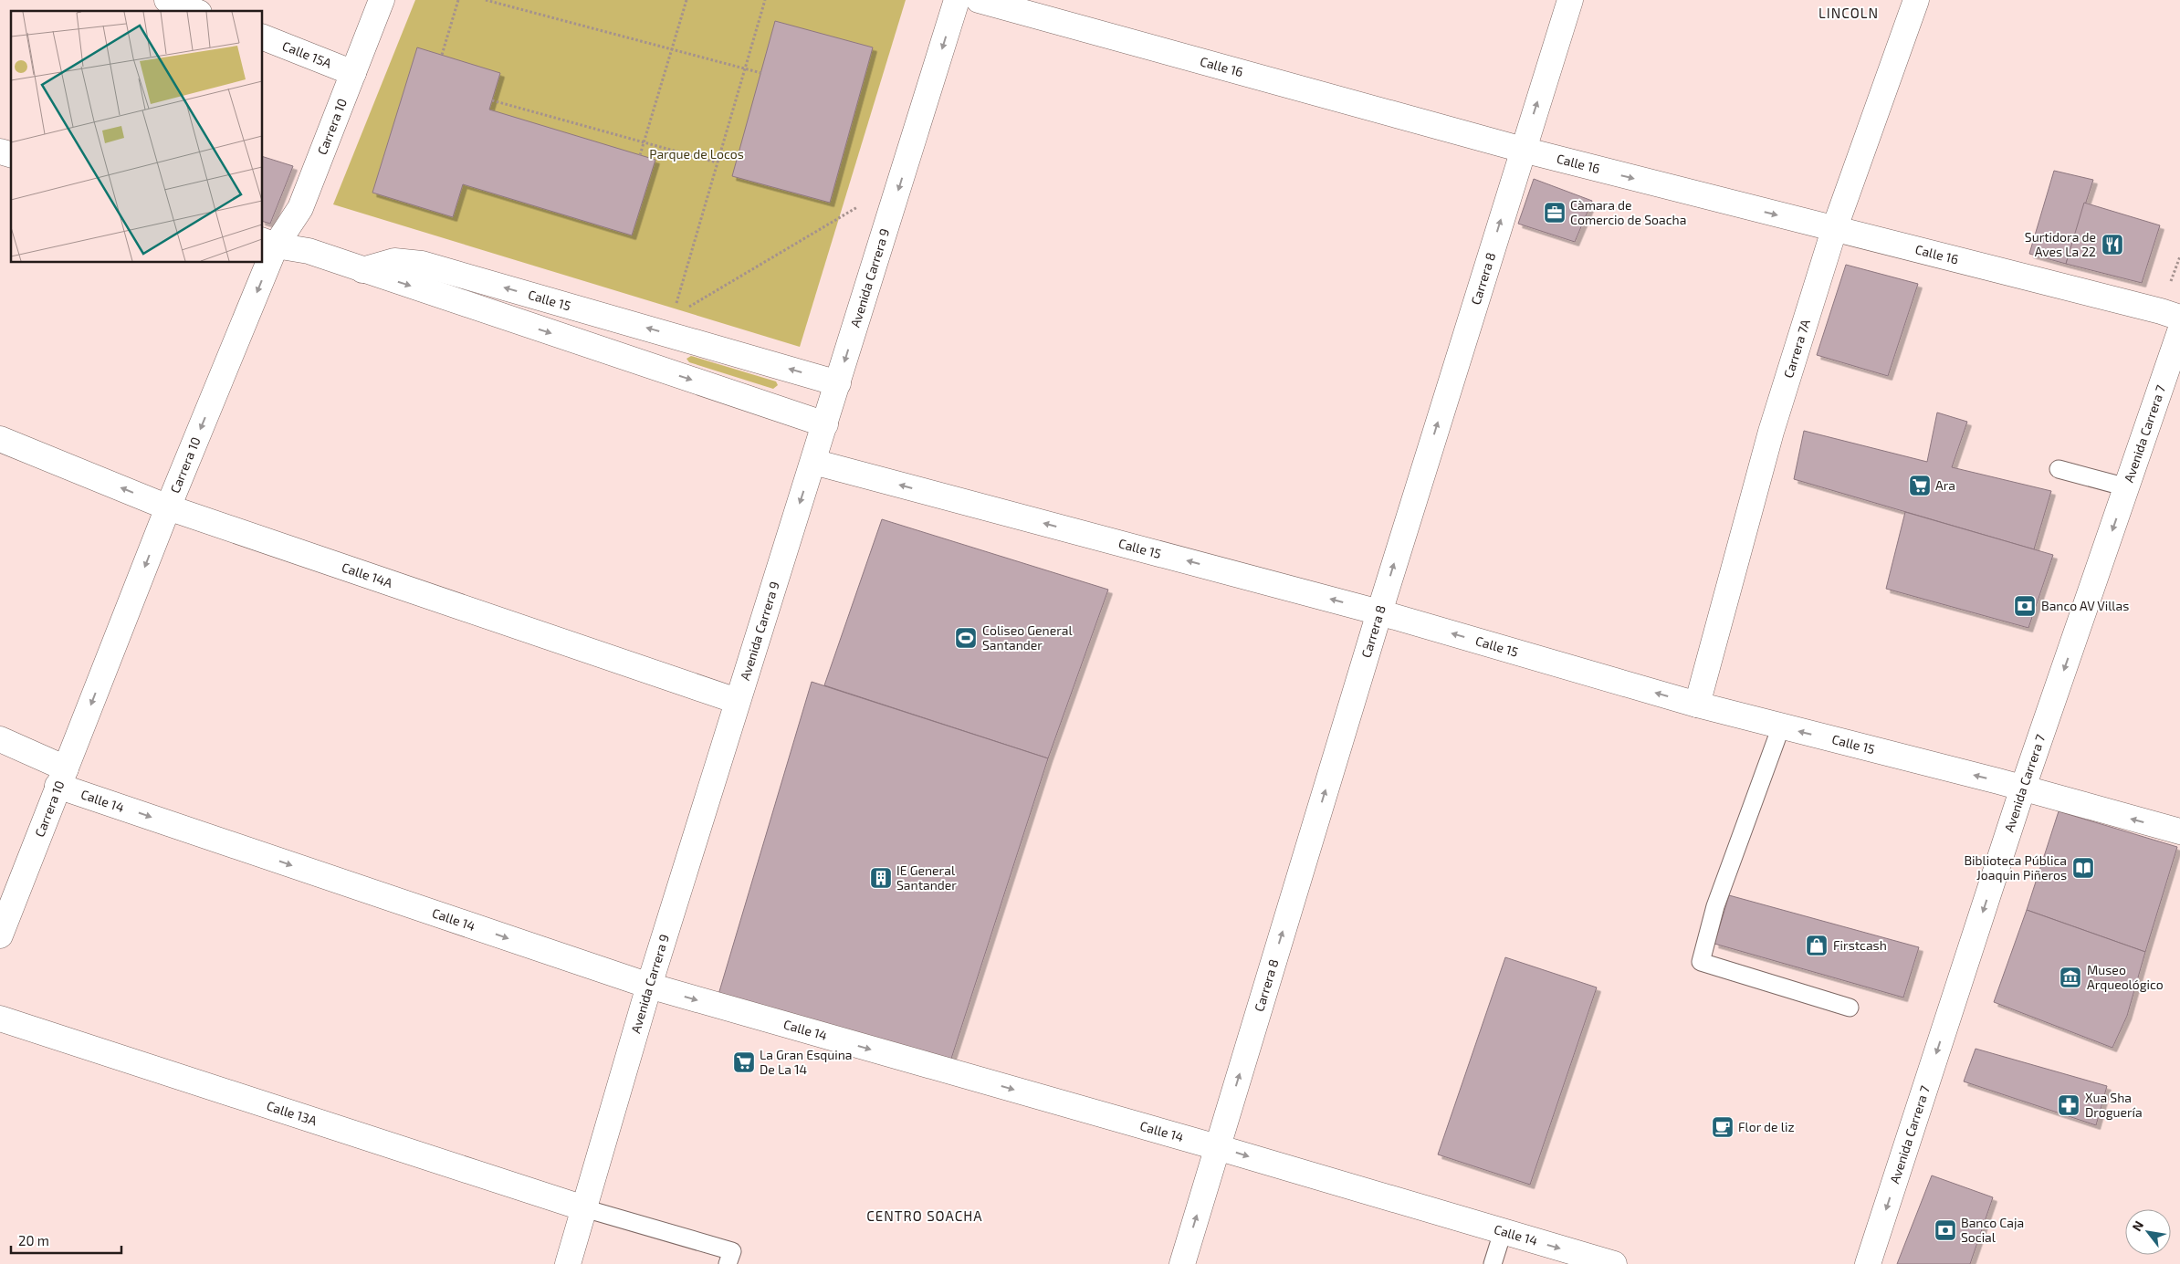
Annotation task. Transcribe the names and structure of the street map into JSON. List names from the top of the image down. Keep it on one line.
{"streets":{"street":["Calle 15A","Calle 16","Carrera 10","Avenida Carrera 9","Carrera 8","Calle 15","Carrera 7A","Avenida Carrera 7","Calle 14A","Calle 14","Calle 13A"]},"crossings":[["Calle 15A","Carrera 10"],["Calle 16","Carrera 8"],["Calle 16","Carrera 7A"],["Carrera 10","Calle 14A"],["Carrera 10","Calle 14"],["Avenida Carrera 9","Calle 15"],["Avenida Carrera 9","Calle 14A"],["Avenida Carrera 9","Calle 14"],["Avenida Carrera 9","Calle 13A"],["Carrera 8","Calle 15"],["Carrera 8","Calle 14"],["Calle 15","Carrera 7A"],["Calle 15","Avenida Carrera 7"]],"one_way":["Carrera 10","Avenida Carrera 9","Carrera 8","Calle 15","Avenida Carrera 7","Calle 14"],"districts":["LINCOLN","CENTRO SOACHA"],"parks":["Parque de Locos"],"places":{"office":["Càmara de Comercio de Soacha"],"restaurant":["Surtidora de Aves La 22"],"supermarket":["Ara","La Gran Esquina De La 14"],"bank":["Banco AV Villas","Banco Caja Social"],"sports":["Coliseo General Santander"],"library":["Biblioteca Pública Joaquin Piñeros"],"building":["IE General Santander"],"shop":["Firstcash"],"museum":["Museo Arqueológico"],"pharmacy":["Xua Sha Droguería"],"cafe":["Flor de liz"]},"scale_bar":"20 m","north":"top left"}
